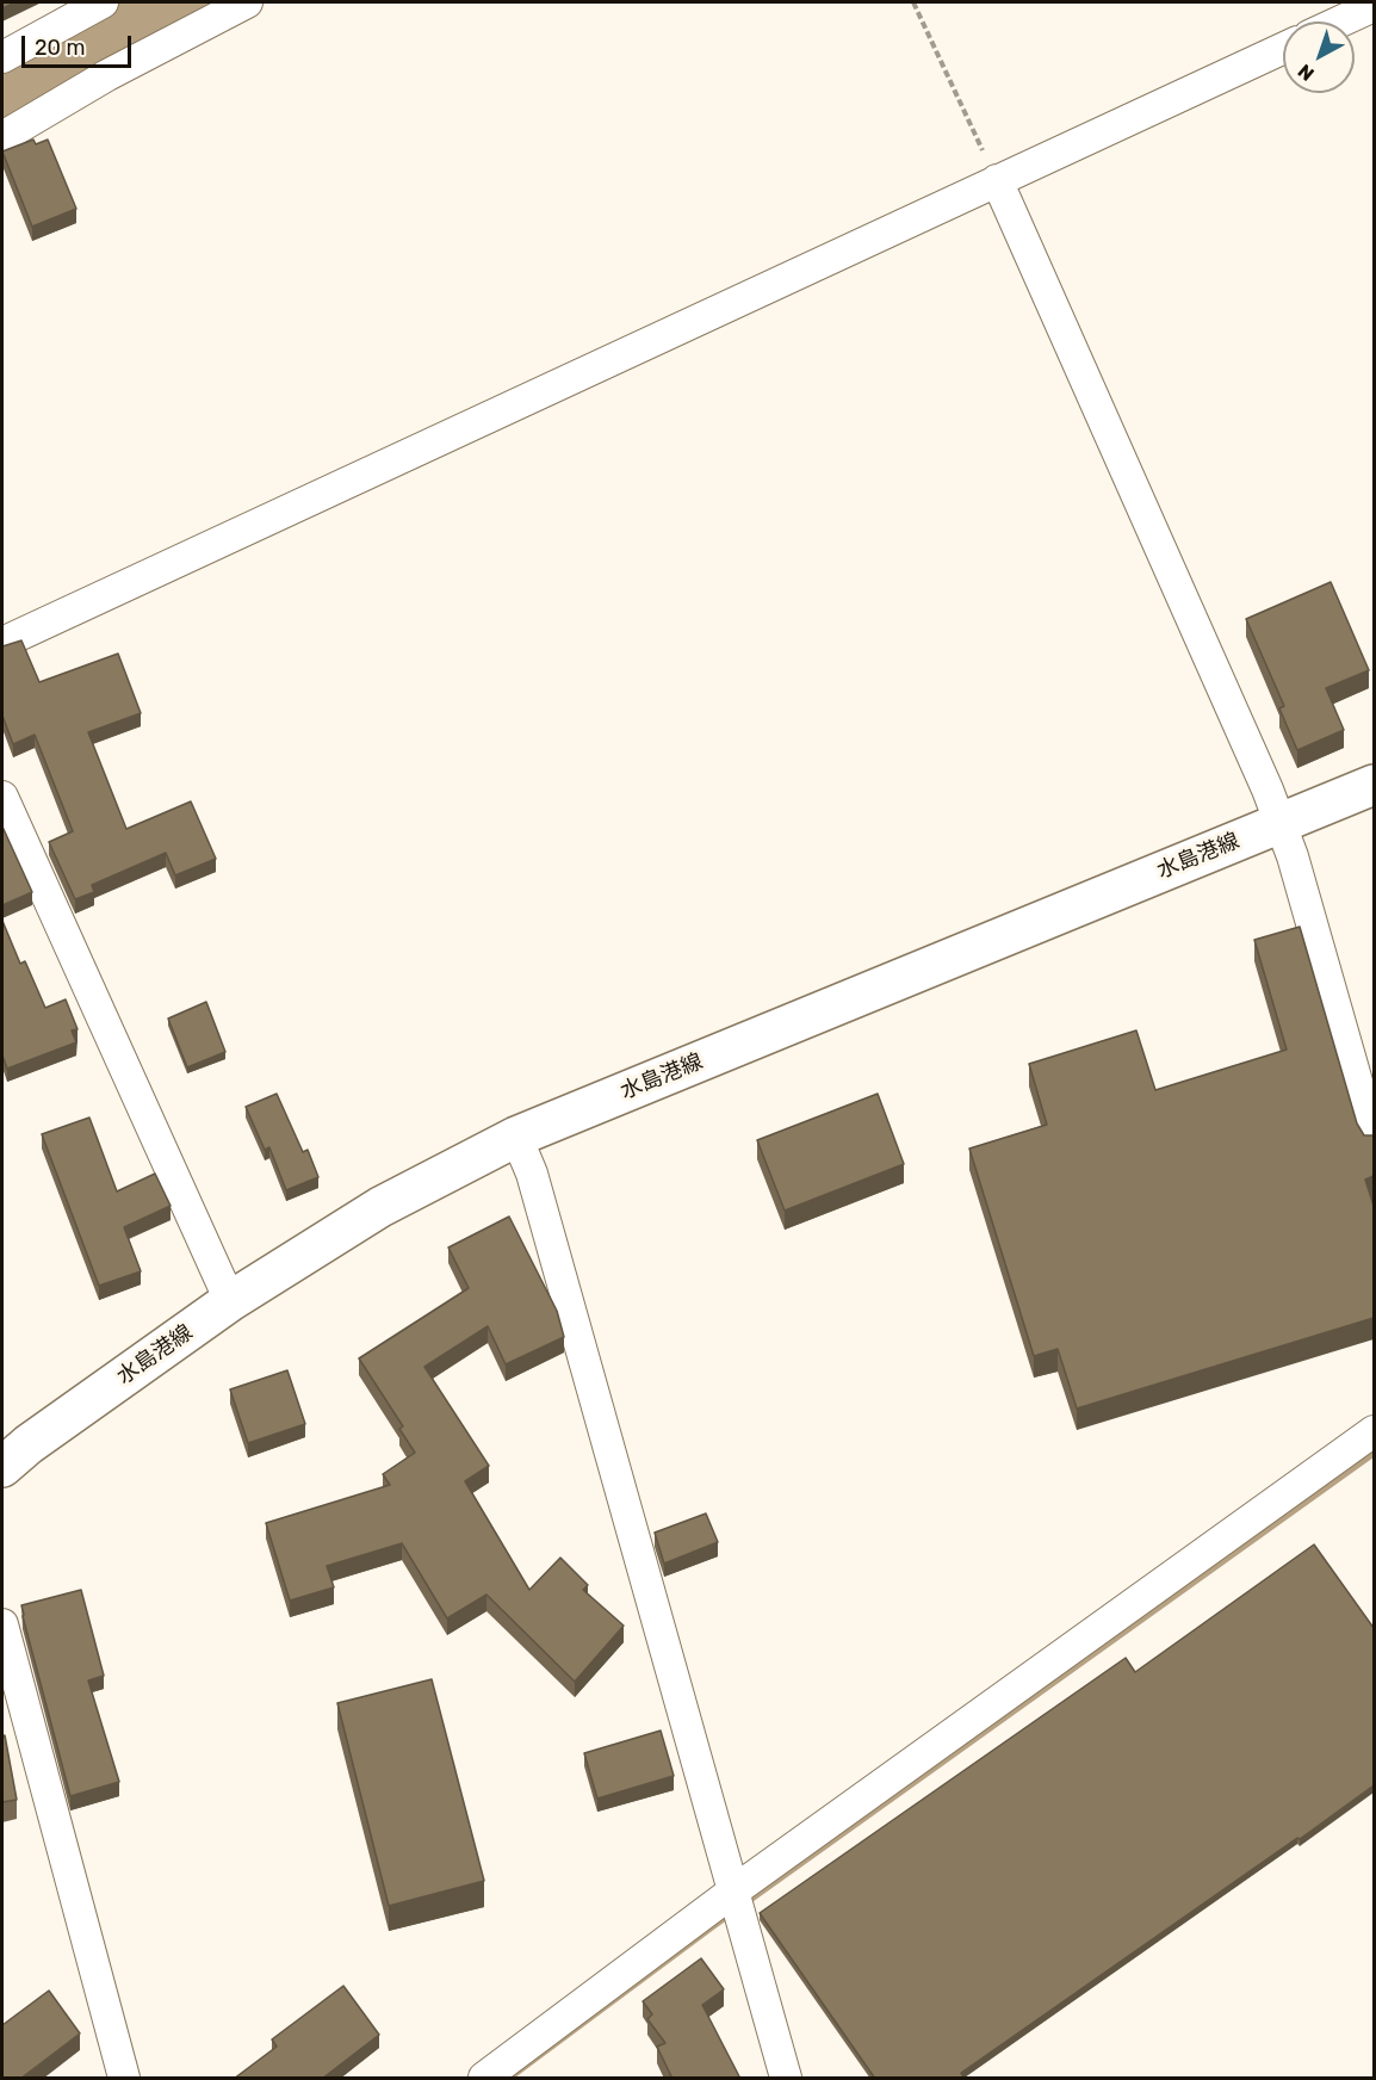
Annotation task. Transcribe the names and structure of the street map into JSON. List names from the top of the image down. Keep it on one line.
{"streets":{"main road":["水島港線"]},"scale_bar":"20 m","north":"bottom left"}
